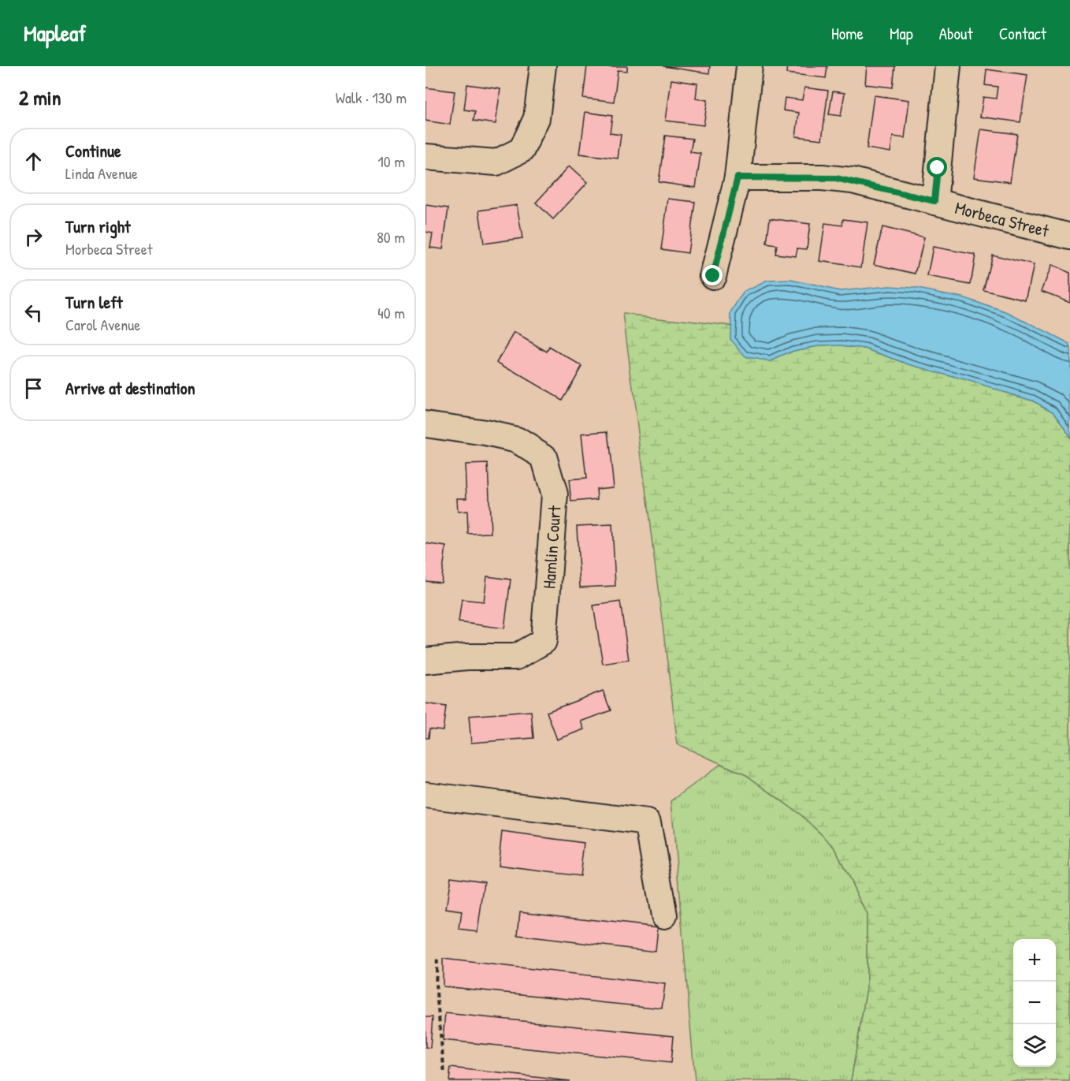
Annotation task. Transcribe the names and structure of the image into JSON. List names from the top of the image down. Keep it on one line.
{"streets":{"street":["Morbeca Street","Hamlin Court"]},"page":{"header":"Mapleaf","nav":["Home","Map","About","Contact"],"heading":["2 min","Walk · 130 m"],"list":[["Continue","Linda Avenue","10 m"],["Turn right","Morbeca Street","80 m"],["Turn left","Carol Avenue","40 m"],"Arrive at destination"],"map_buttons":["+","−"]}}
